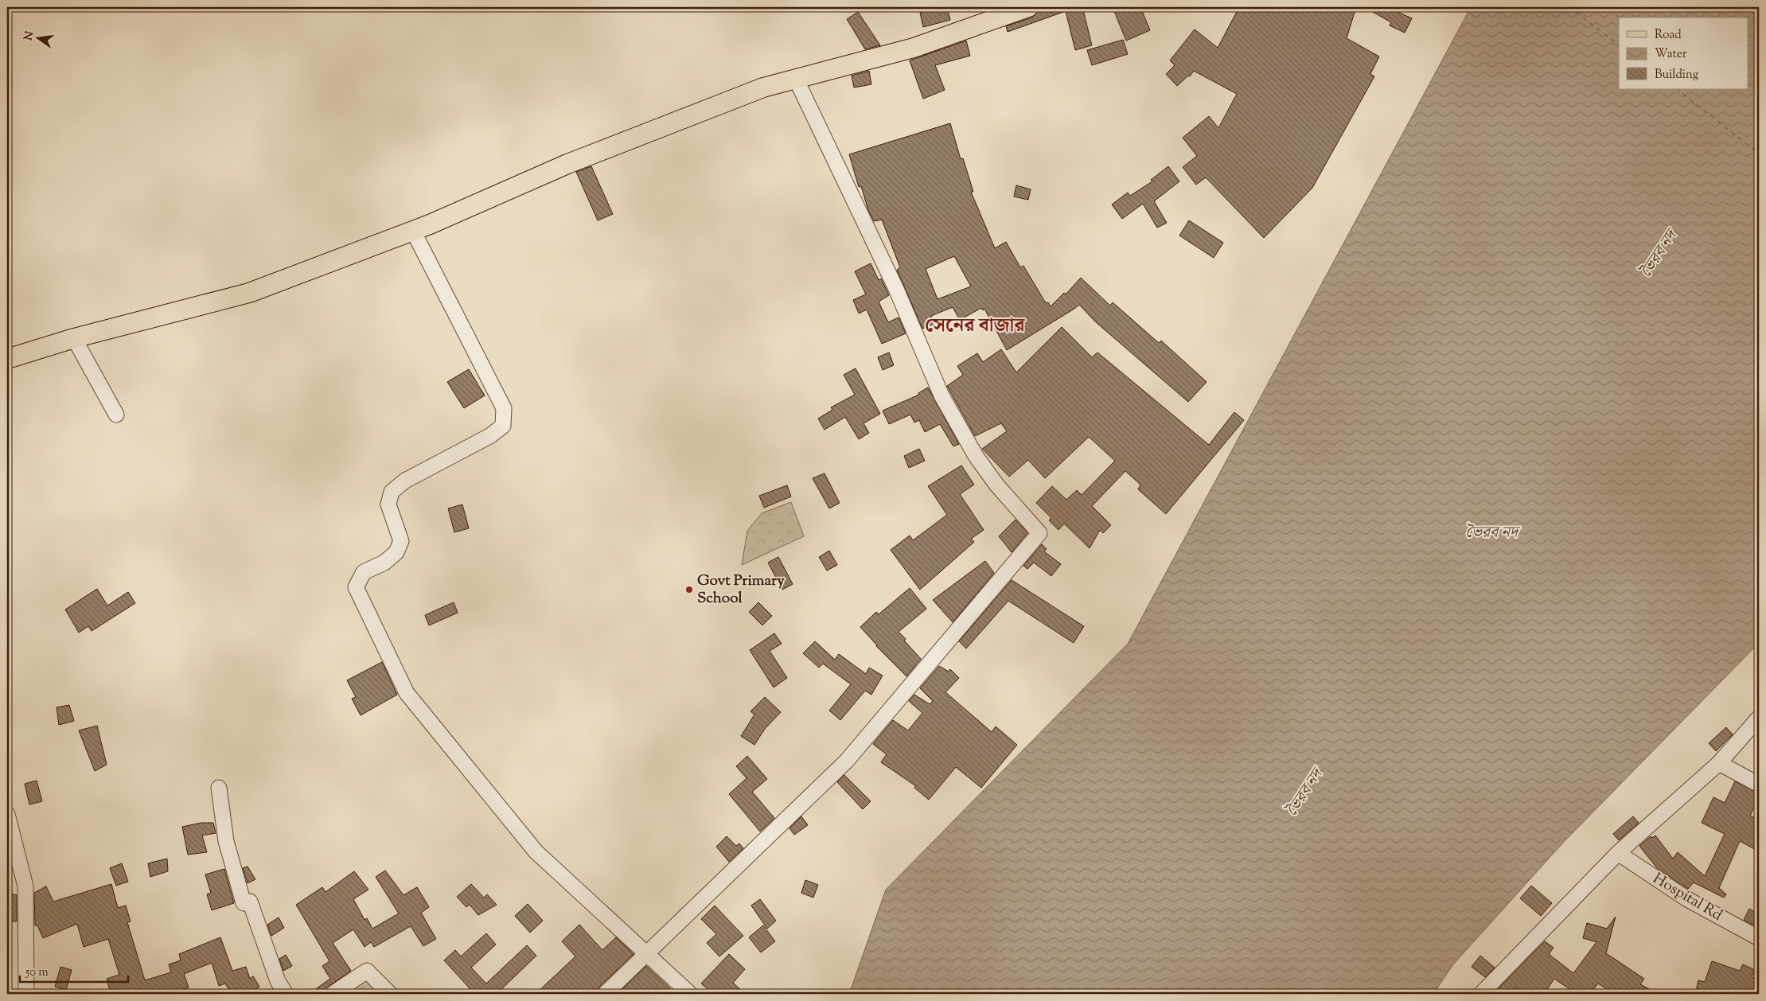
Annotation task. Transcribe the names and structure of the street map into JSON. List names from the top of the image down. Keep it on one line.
{"streets":{"street":["Hospital Rd"]},"districts":["সেনের বাজার"],"water":["ভৈরব নদ"],"places":["Govt Primary School"],"legend":["Road","Water","Building"],"scale_bar":"50 m","north":"left"}
